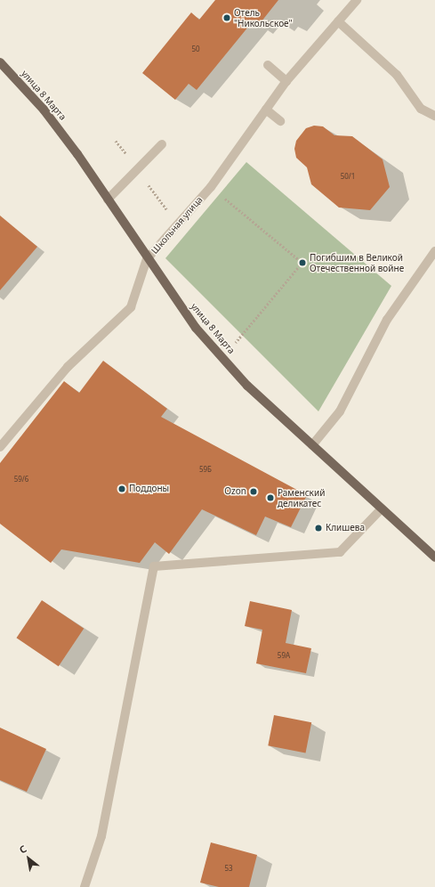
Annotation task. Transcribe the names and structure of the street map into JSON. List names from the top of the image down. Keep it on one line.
{"streets":{"main road":["улица 8 Марта"],"street":["Школьная улица"]},"crossings":[["улица 8 Марта","Школьная улица"]],"places":["Отель \"Никольское\"","Погибшим в Великой Отечественной войне","Поддоны","Ozon","Раменский деликатес","Клишева"],"house_numbers":["50","50/1","59Б","59/6","59А","53"],"north":"top left"}
